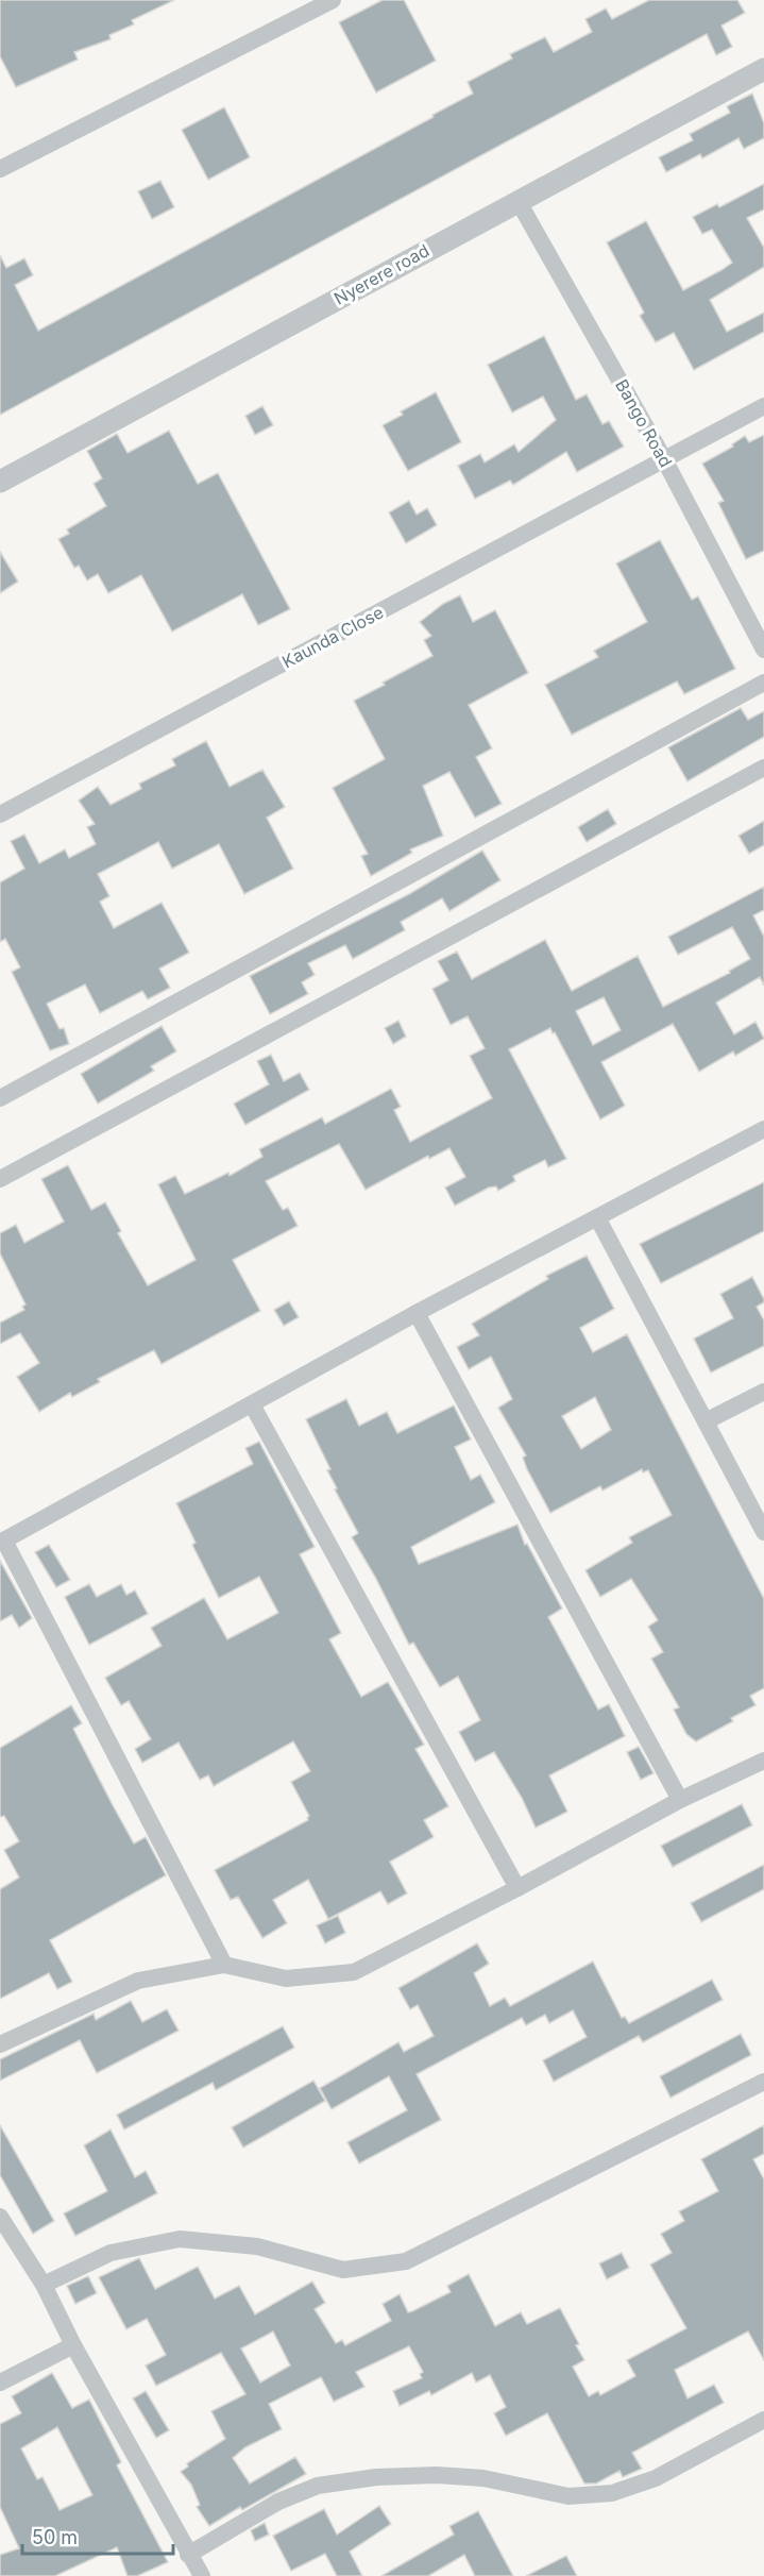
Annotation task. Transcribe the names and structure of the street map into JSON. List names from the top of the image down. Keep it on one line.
{"streets":{"street":["Nyerere road","Bango Road","Kaunda Close"]},"crossings":[["Nyerere road","Bango Road"],["Bango Road","Kaunda Close"]],"scale_bar":"50 m"}
